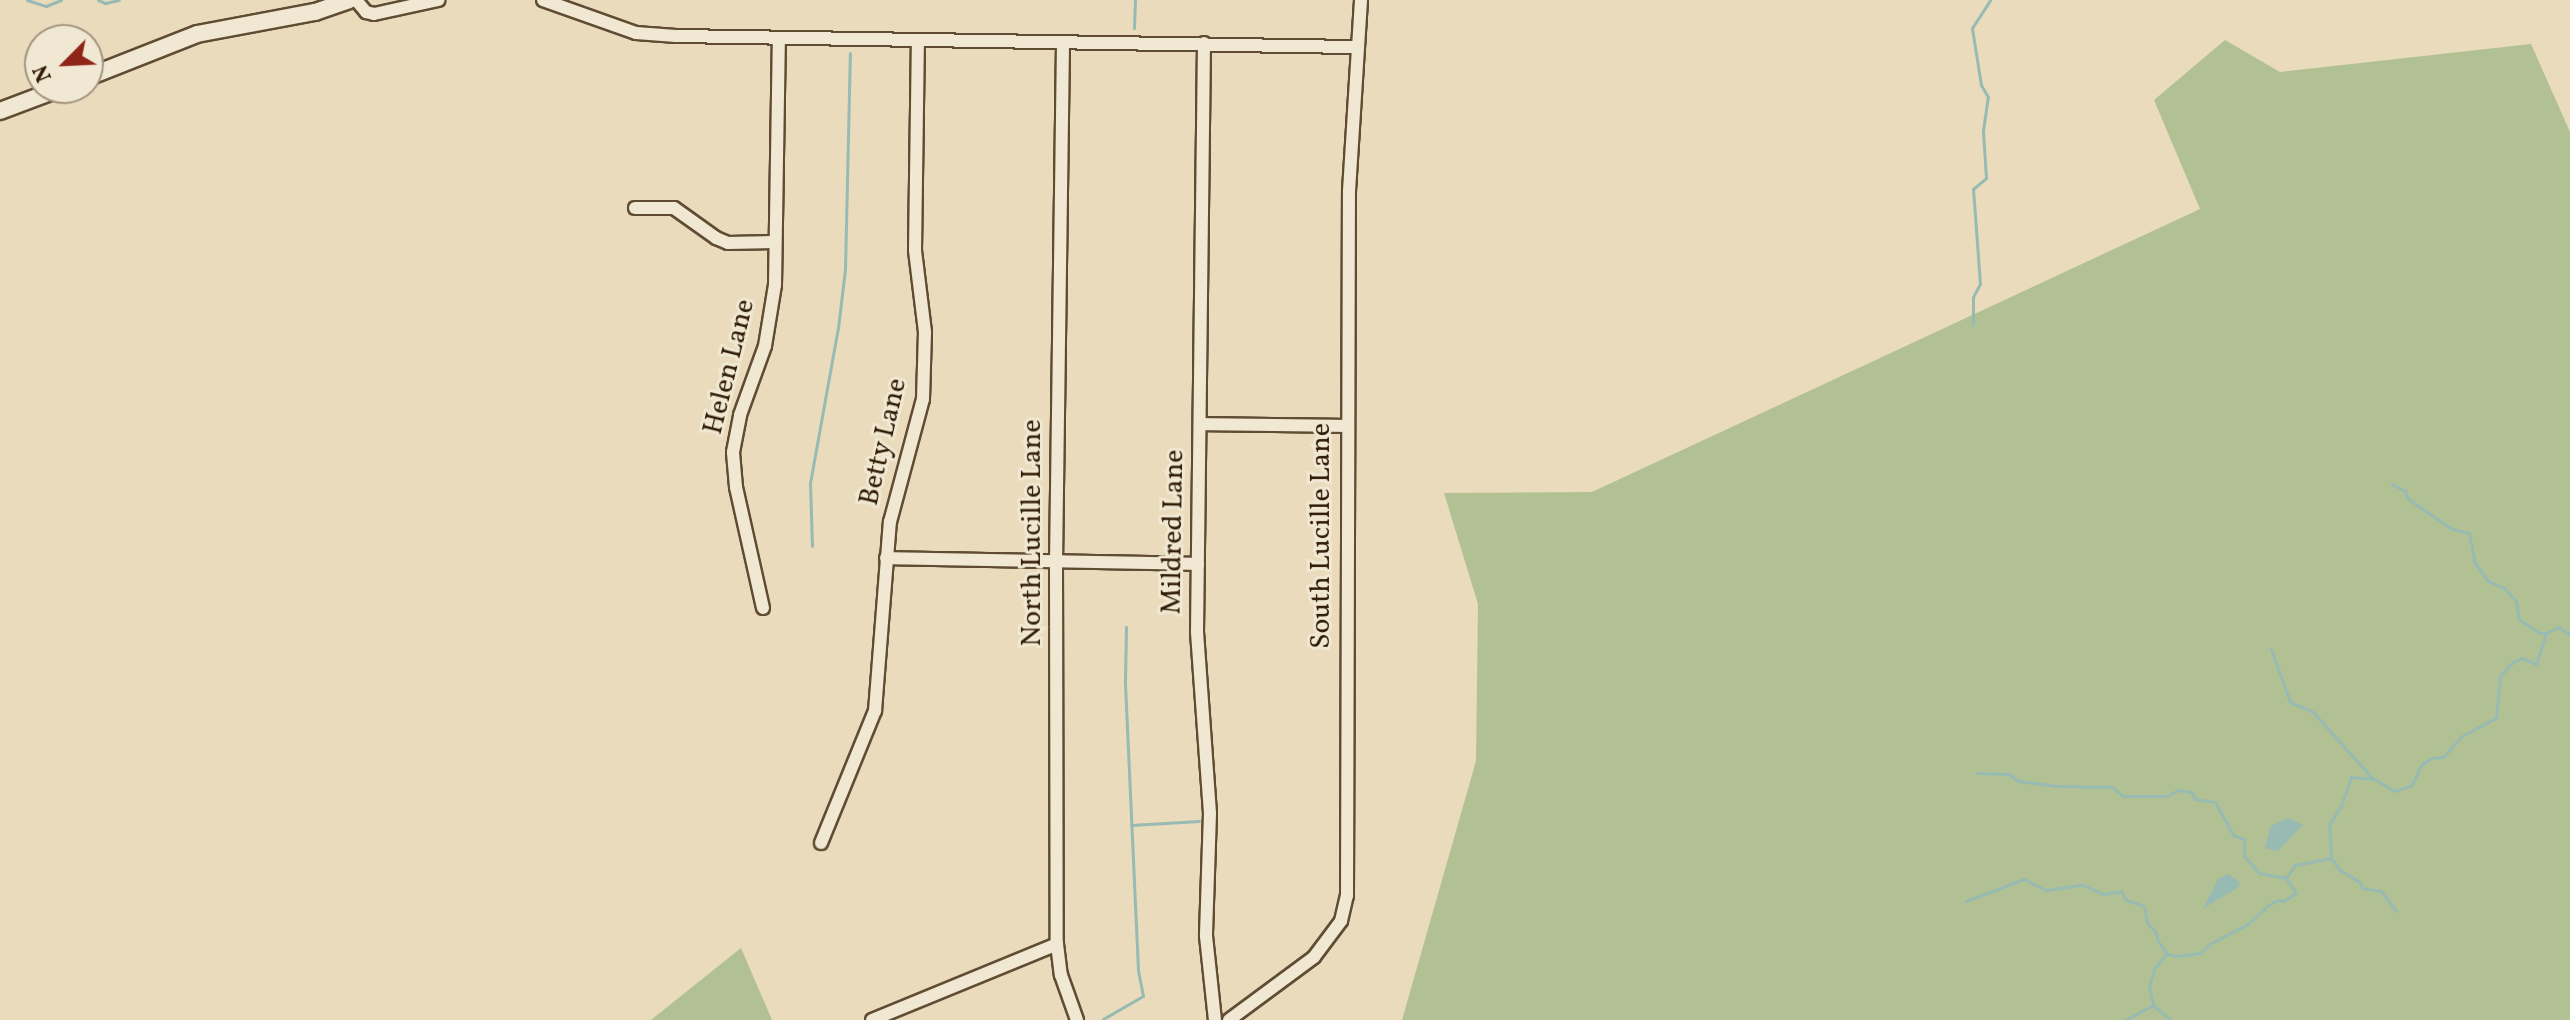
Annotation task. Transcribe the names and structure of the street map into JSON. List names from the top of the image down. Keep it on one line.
{"streets":{"street":["Helen Lane","Betty Lane","Mildred Lane","North Lucille Lane","South Lucille Lane"]},"north":"bottom left"}
